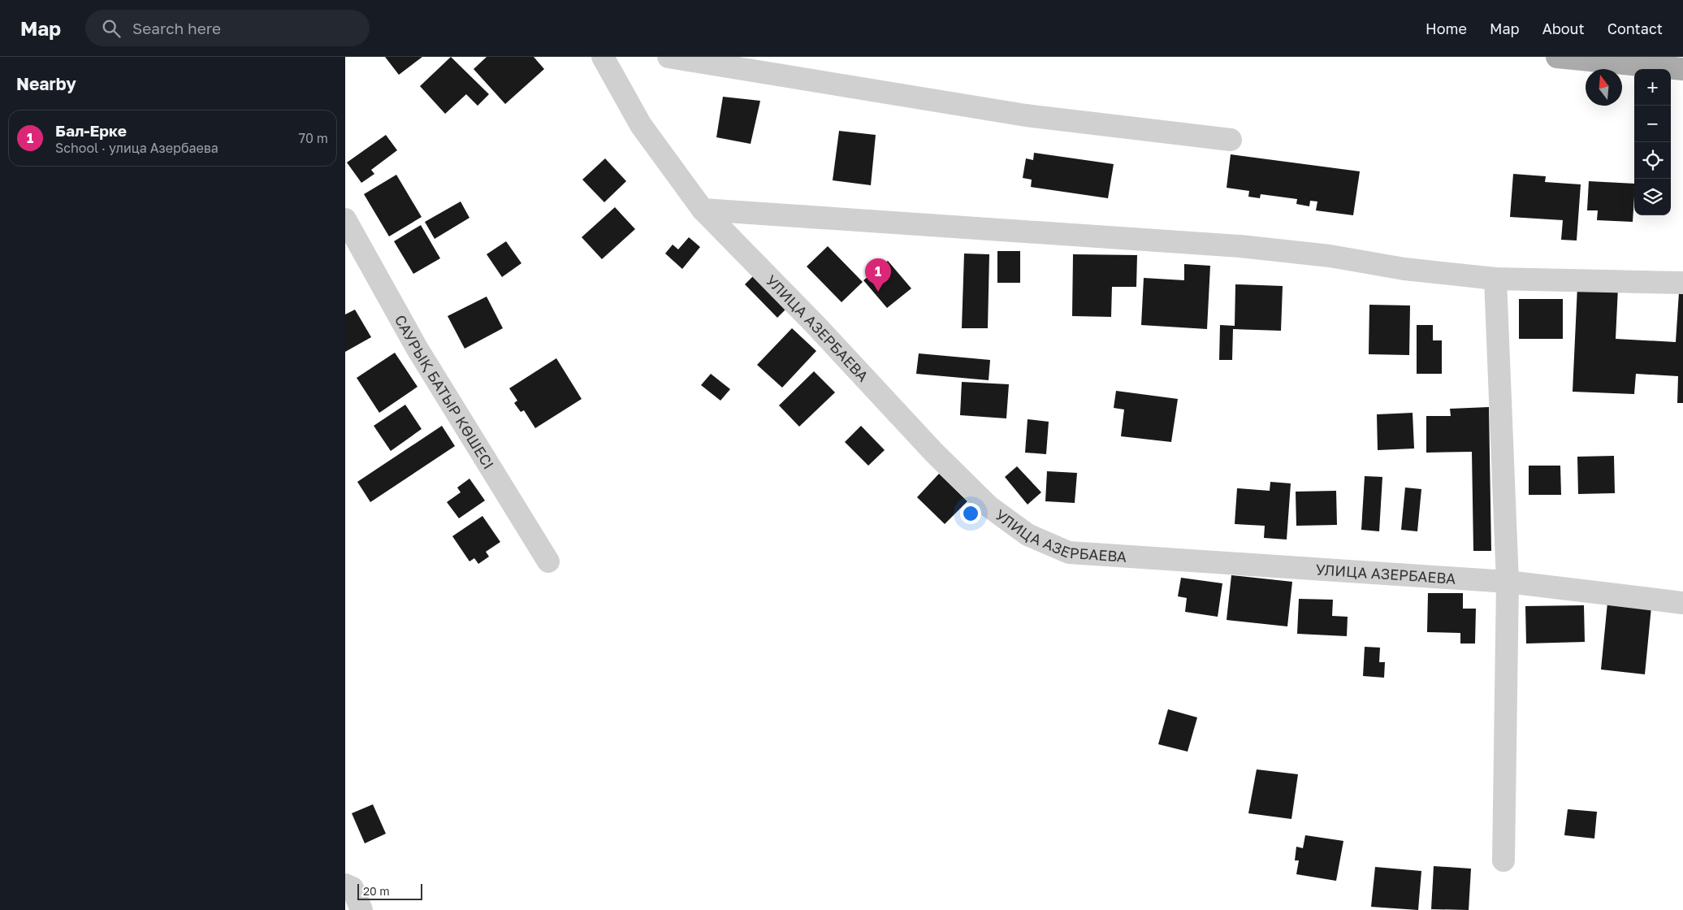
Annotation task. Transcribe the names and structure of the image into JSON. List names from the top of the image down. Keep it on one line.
{"streets":{"street":["УЛИЦА АЗЕРБАЕВА","САУРЫҚ БАТЫР КӨШЕСІ"]},"scale_bar":"20 m","north":"top","page":{"header":"Map","search":"Search here","nav":["Home","Map","About","Contact"],"heading":"Nearby","map_buttons":["+","−"],"list":[{"mark":"1","name":"Бал-Ерке","note":"School · улица Азербаева","value":"70 m"}],"pins":"1","scale":"20 m"}}
